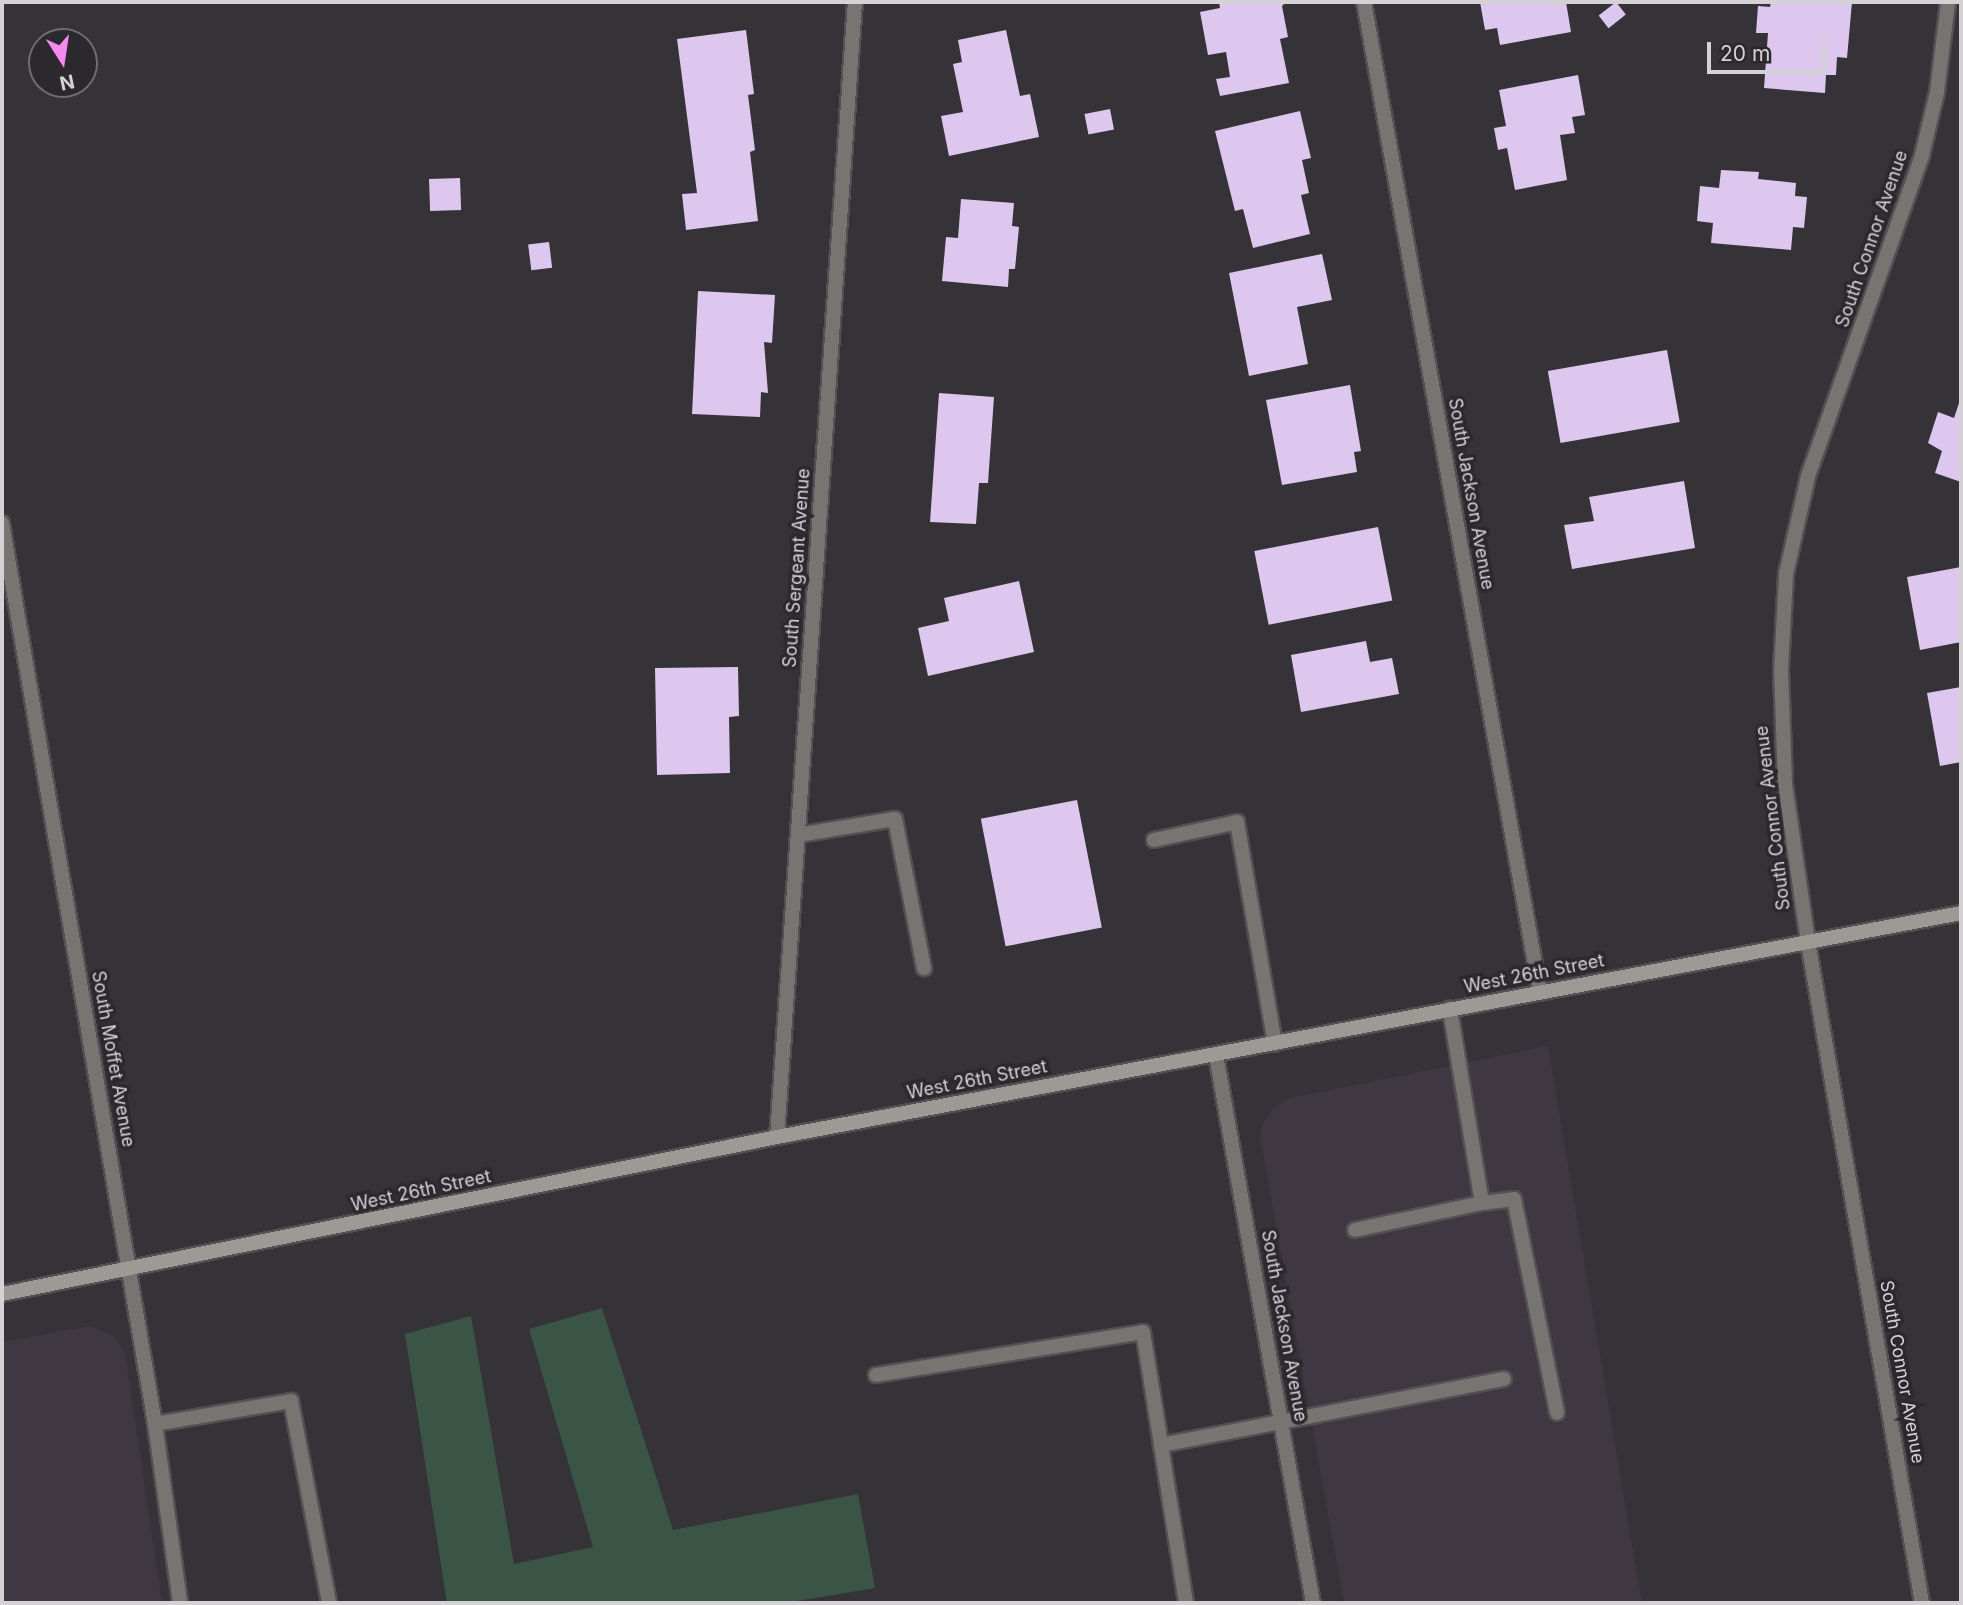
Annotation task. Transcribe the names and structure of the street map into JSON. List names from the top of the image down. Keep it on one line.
{"streets":{"main road":["West 26th Street"],"street":["South Connor Avenue","South Jackson Avenue","South Sergeant Avenue","South Moffet Avenue"]},"crossings":[["South Connor Avenue","West 26th Street"],["South Jackson Avenue","West 26th Street"],["South Sergeant Avenue","West 26th Street"],["West 26th Street","South Moffet Avenue"]],"scale_bar":"20 m","north":"bottom"}
